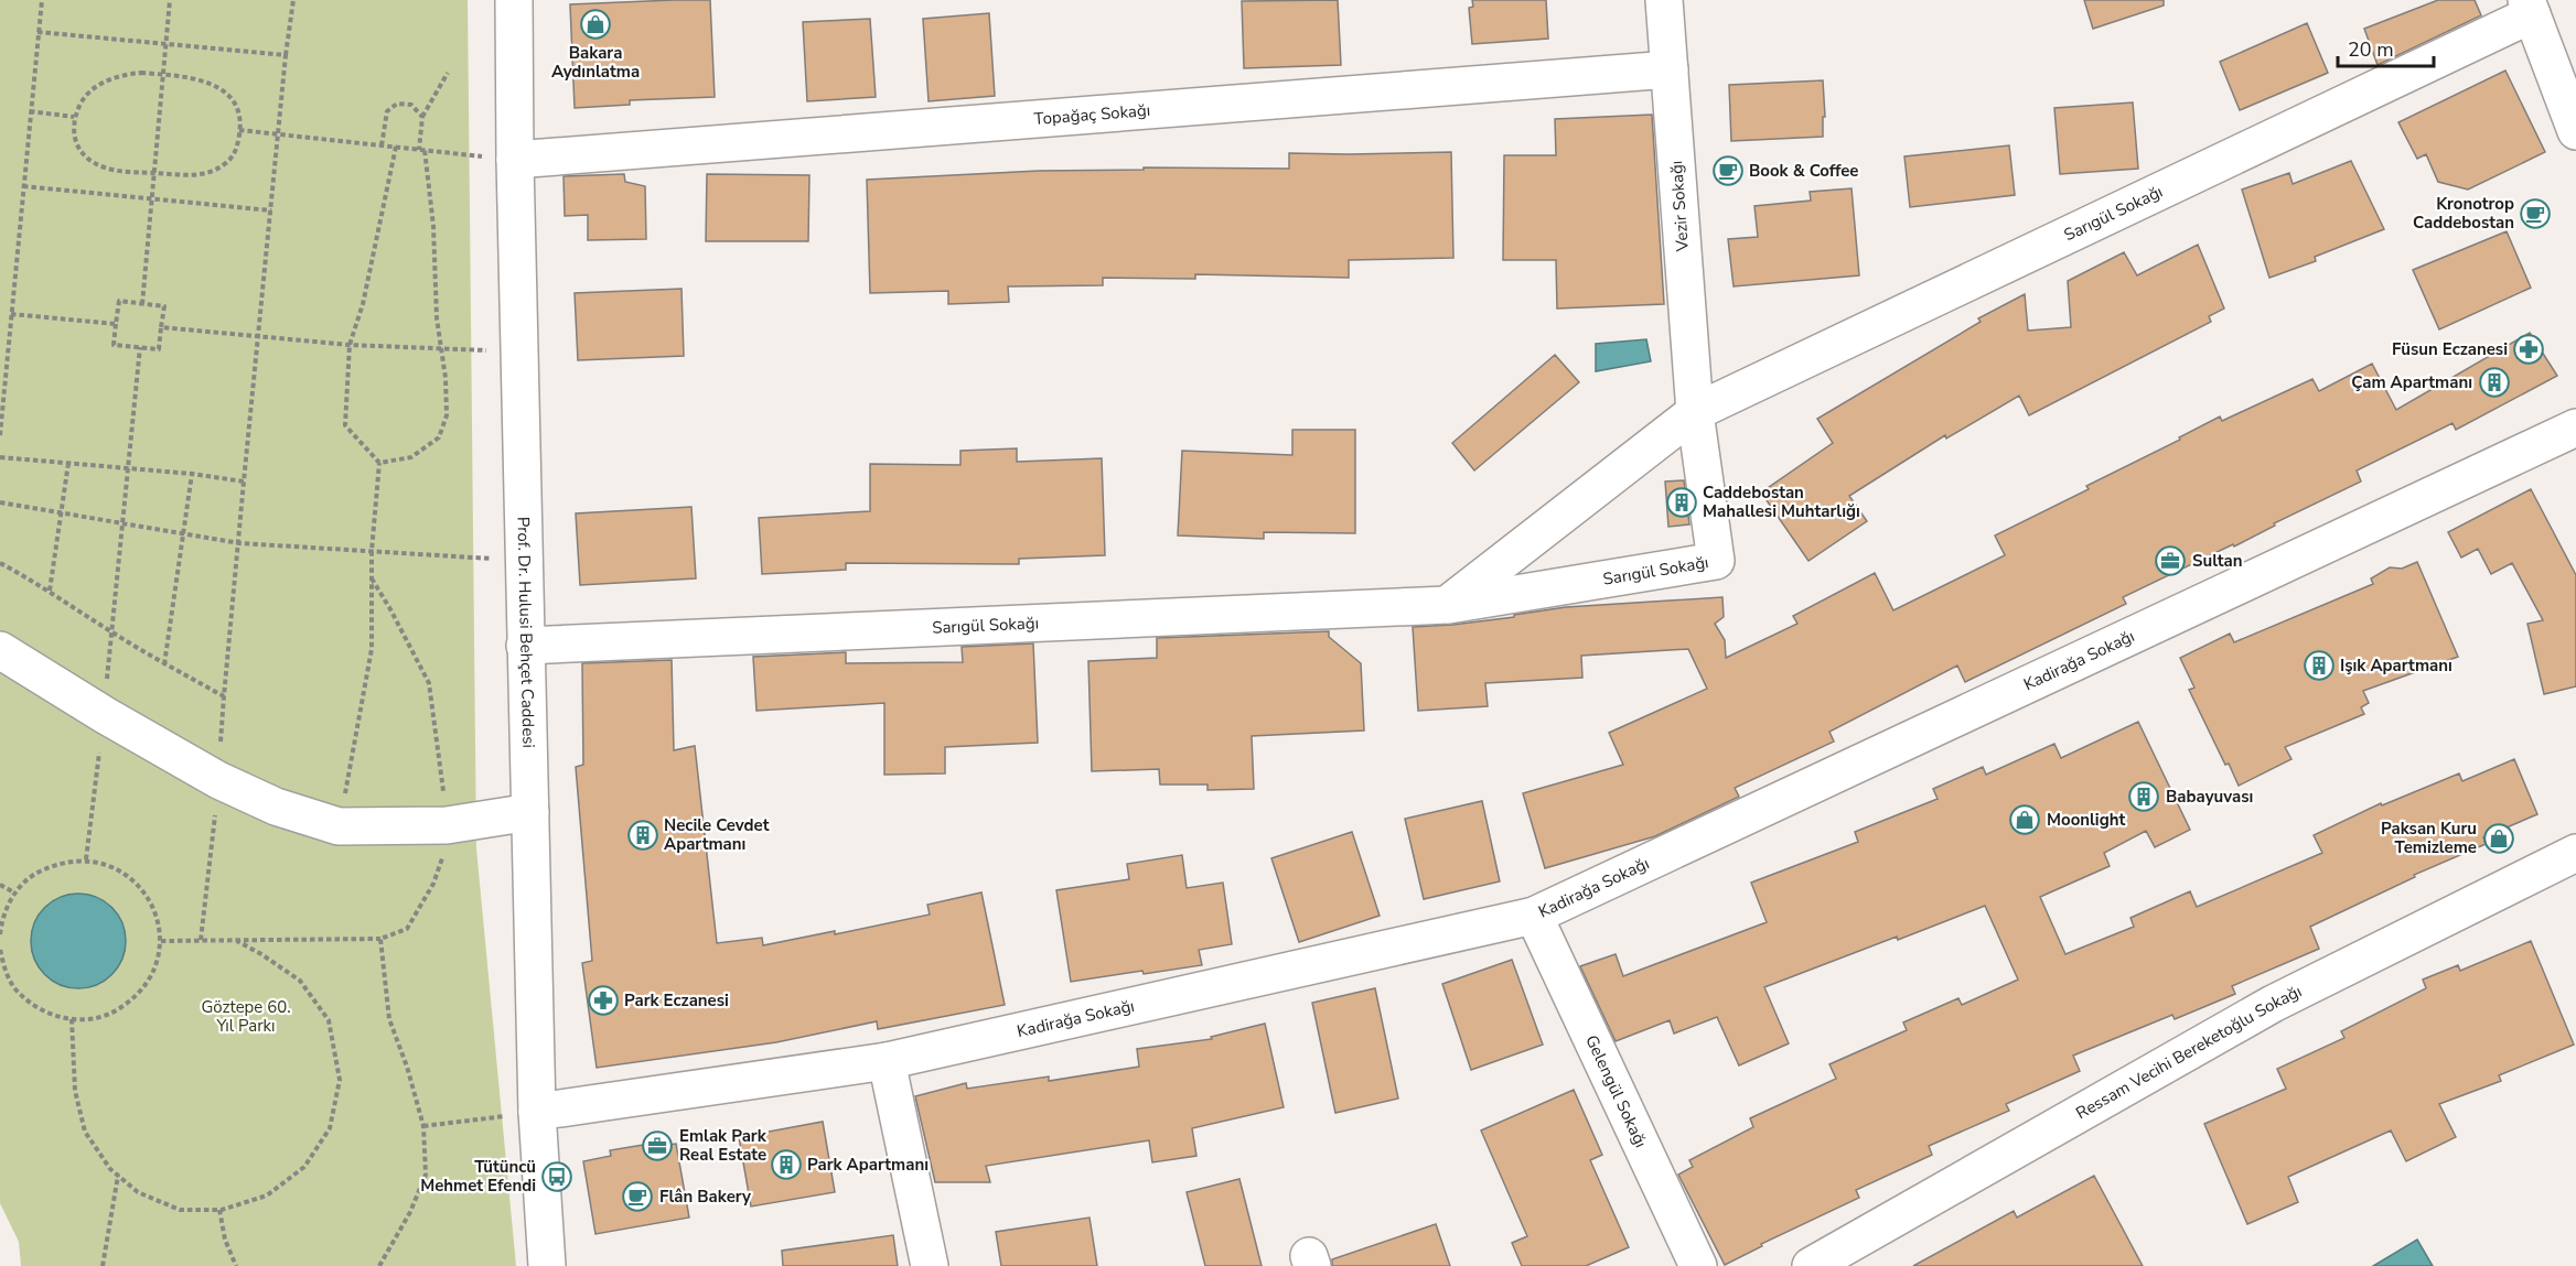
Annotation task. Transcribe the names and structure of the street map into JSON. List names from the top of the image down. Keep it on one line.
{"streets":{"street":["Topağaç Sokağı","Vezir Sokağı","Sarıgül Sokağı","Prof. Dr. Hulusi Behçet Caddesi","Kadirağa Sokağı","Ressam Vecihi Bereketoğlu Sokağı","Gelengül Sokağı"]},"crossings":[["Topağaç Sokağı","Vezir Sokağı"],["Topağaç Sokağı","Prof. Dr. Hulusi Behçet Caddesi"],["Vezir Sokağı","Sarıgül Sokağı"],["Sarıgül Sokağı","Prof. Dr. Hulusi Behçet Caddesi"],["Prof. Dr. Hulusi Behçet Caddesi","Kadirağa Sokağı"],["Kadirağa Sokağı","Gelengül Sokağı"]],"parks":["Göztepe 60. Yıl Parkı"],"places":{"shop":["Bakara Aydınlatma","Moonlight","Paksan Kuru Temizleme"],"cafe":["Book & Coffee","Kronotrop Caddebostan","Flân Bakery"],"pharmacy":["Füsun Eczanesi","Park Eczanesi"],"building":["Çam Apartmanı","Caddebostan Mahallesi Muhtarlığı","Işık Apartmanı","Babayuvası","Necile Cevdet Apartmanı","Park Apartmanı"],"office":["Sultan","Emlak Park Real Estate"],"bus stop":["Tütüncü Mehmet Efendi"]},"scale_bar":"20 m"}
